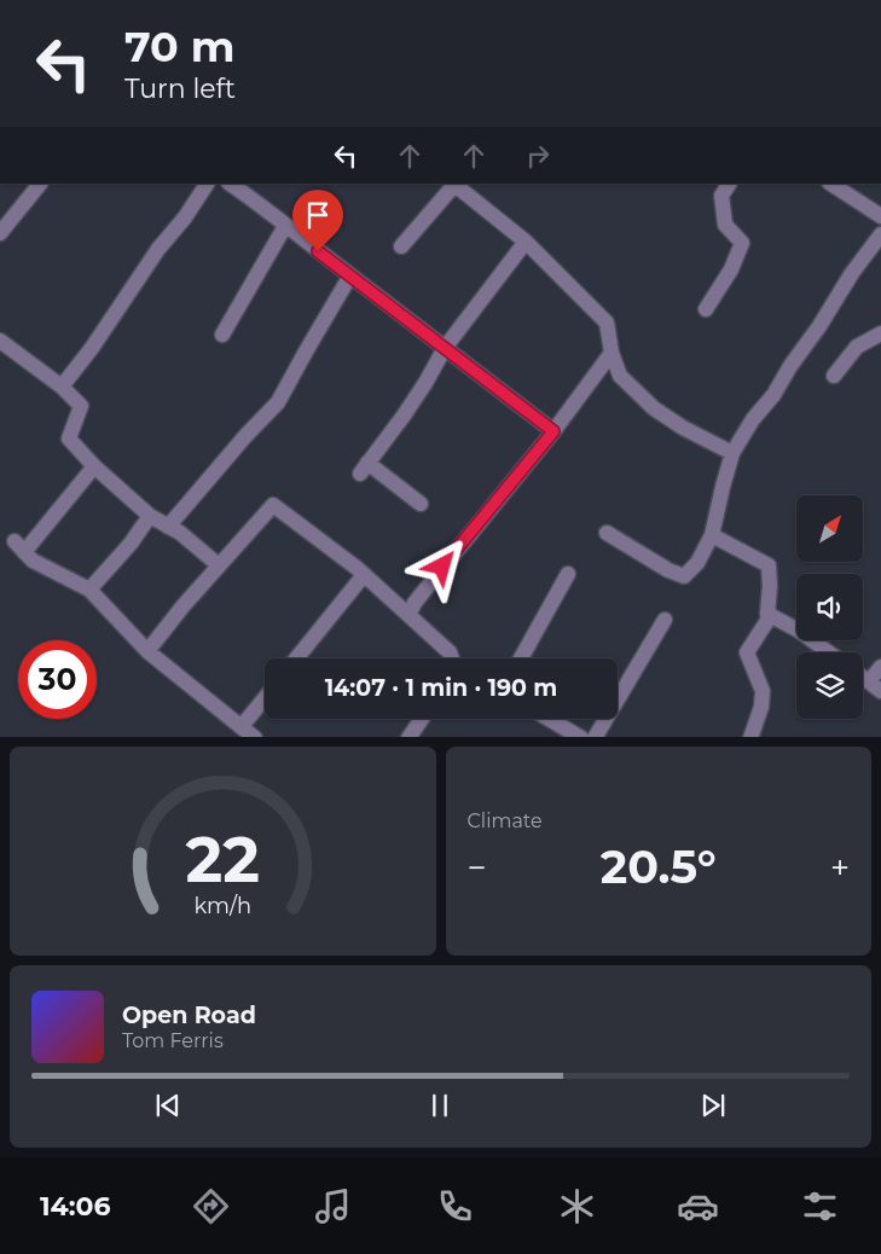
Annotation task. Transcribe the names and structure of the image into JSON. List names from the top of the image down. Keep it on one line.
{"north":"top right","page":{"turn":["70 m","Turn left"],"limit":"30","trip":"14:07 · 1 min · 190 m","tile":"Climate","heat":["−","20.5°","+"],"song":["Open Road","Tom Ferris"],"tabs":"14:06","gauge":["22","km/h"]}}
